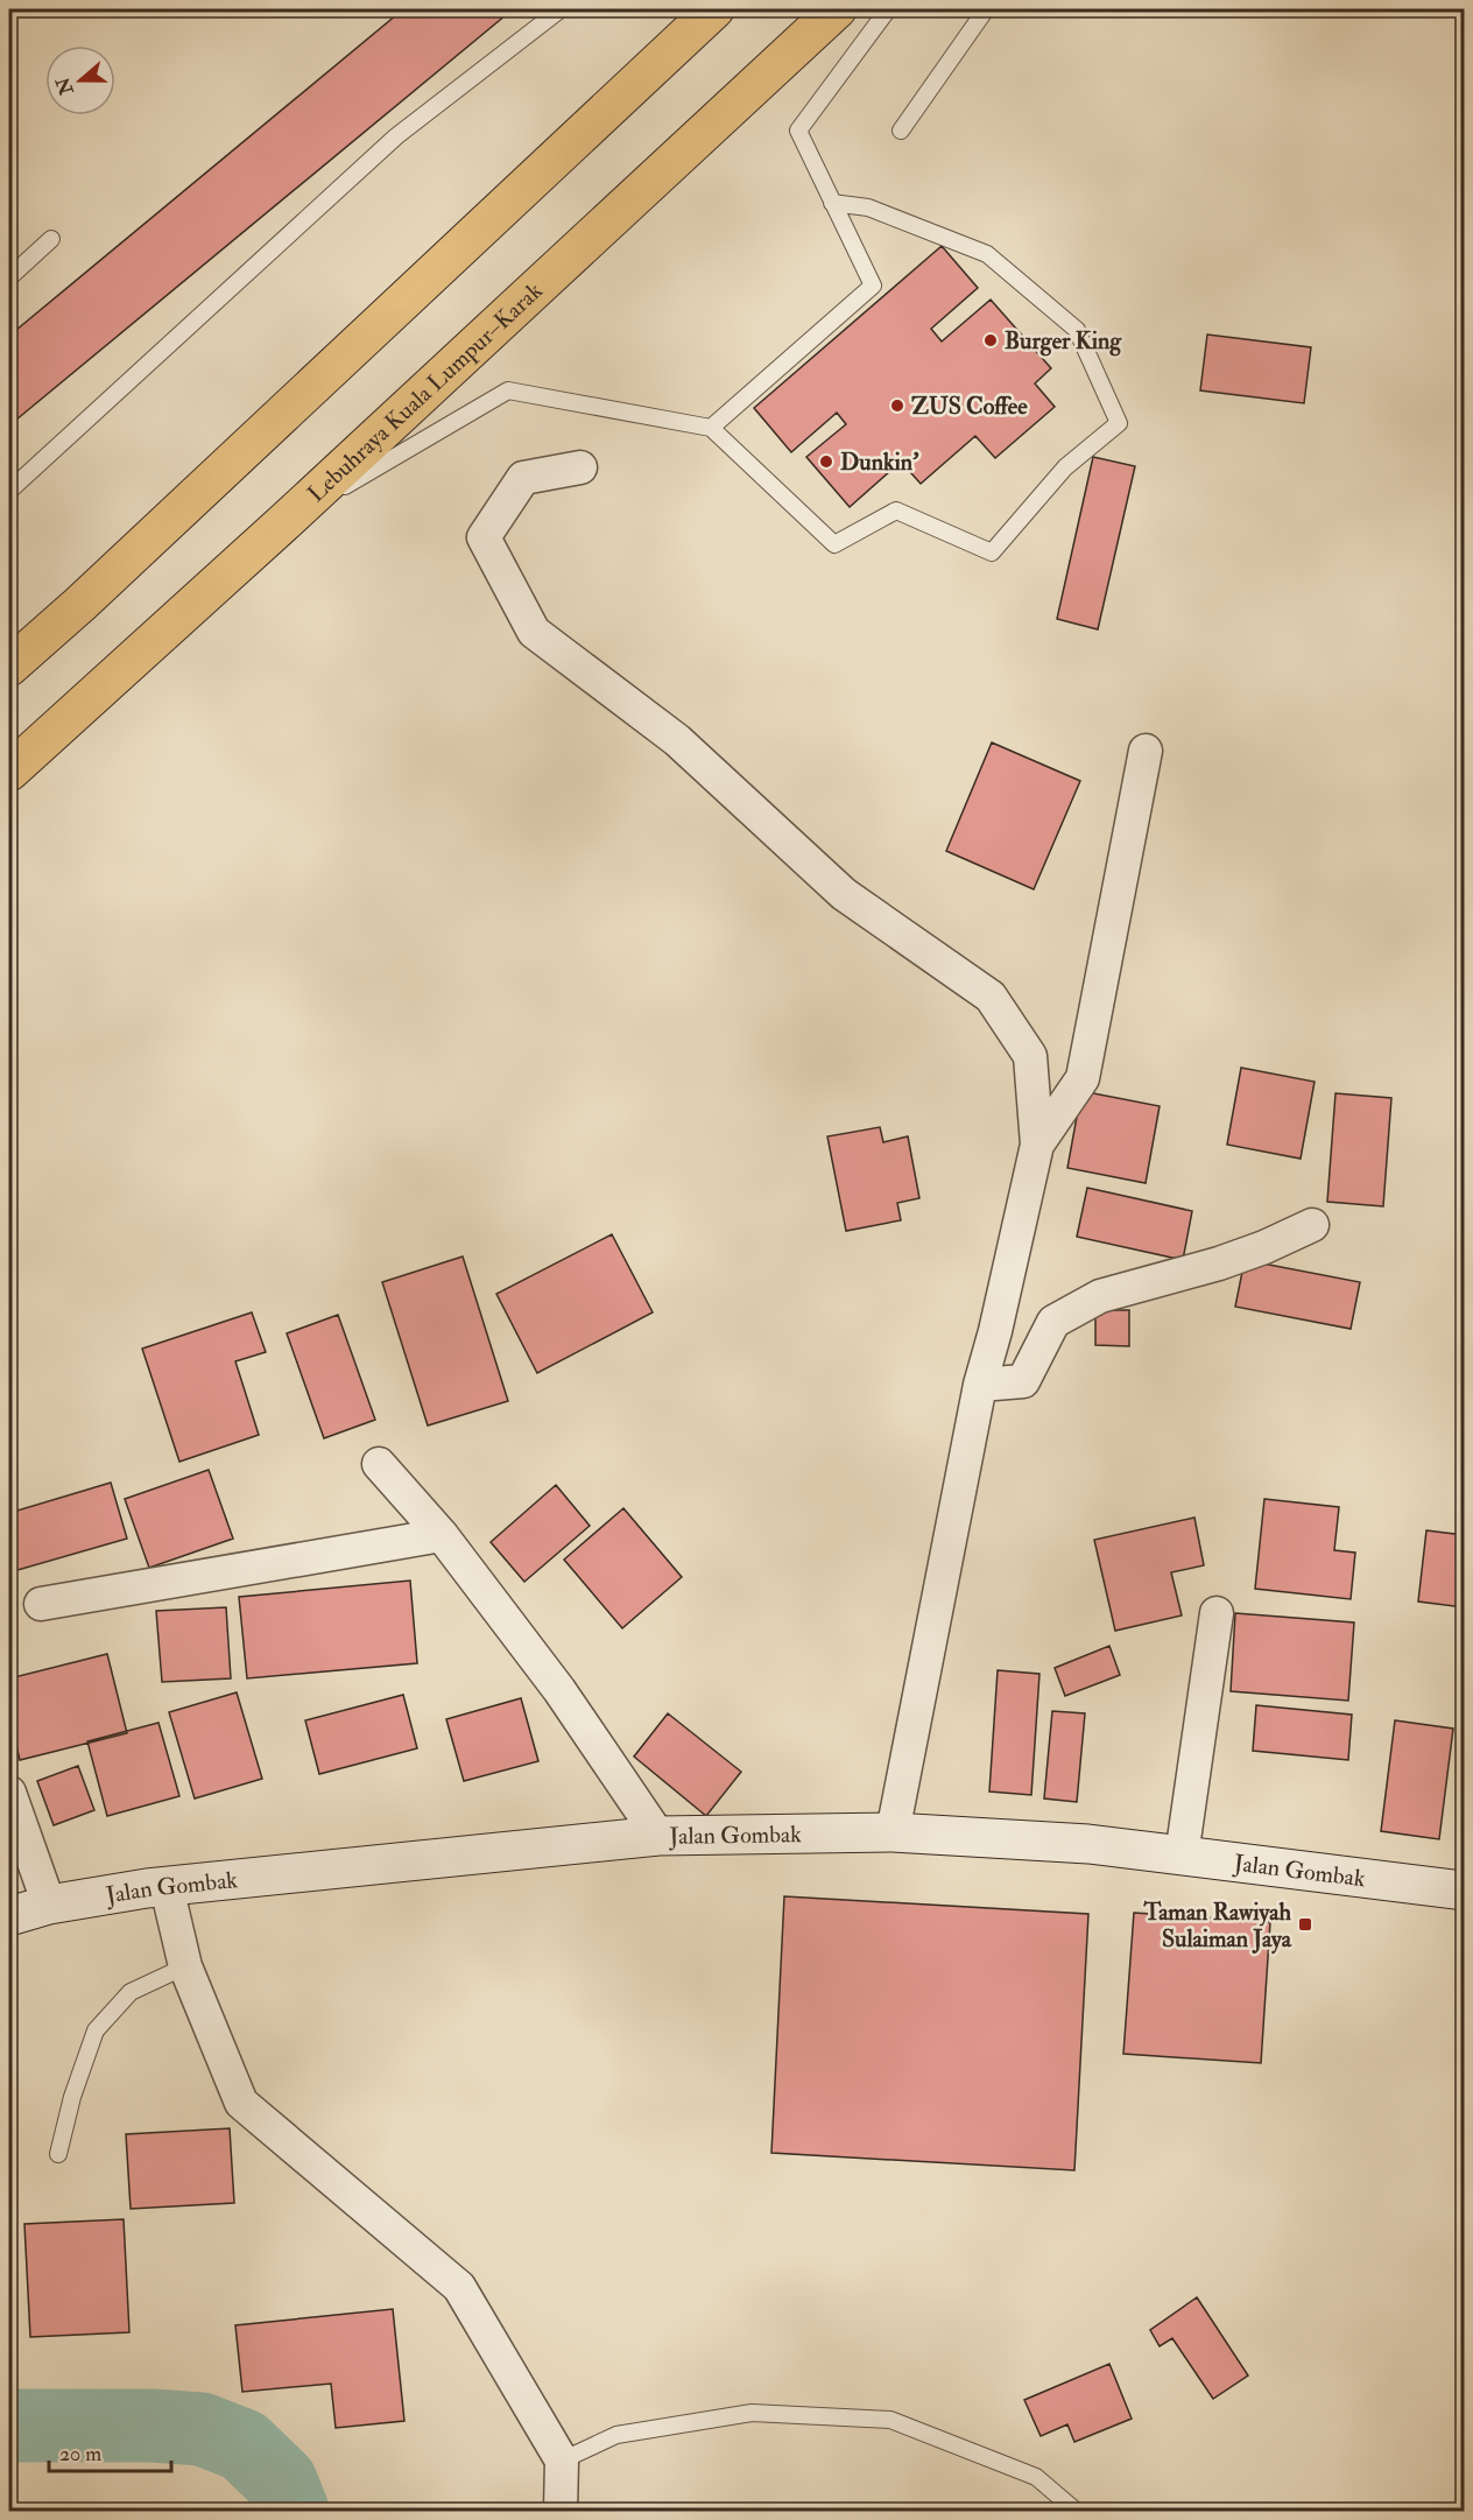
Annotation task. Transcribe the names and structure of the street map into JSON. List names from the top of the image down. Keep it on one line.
{"streets":{"highway":["Lebuhraya Kuala Lumpur–Karak"],"main road":["Jalan Gombak"]},"places":{"other":["Burger King","ZUS Coffee","Dunkin'"],"transit":["Taman Rawiyah Sulaiman Jaya"]},"scale_bar":"20 m","north":"left"}
